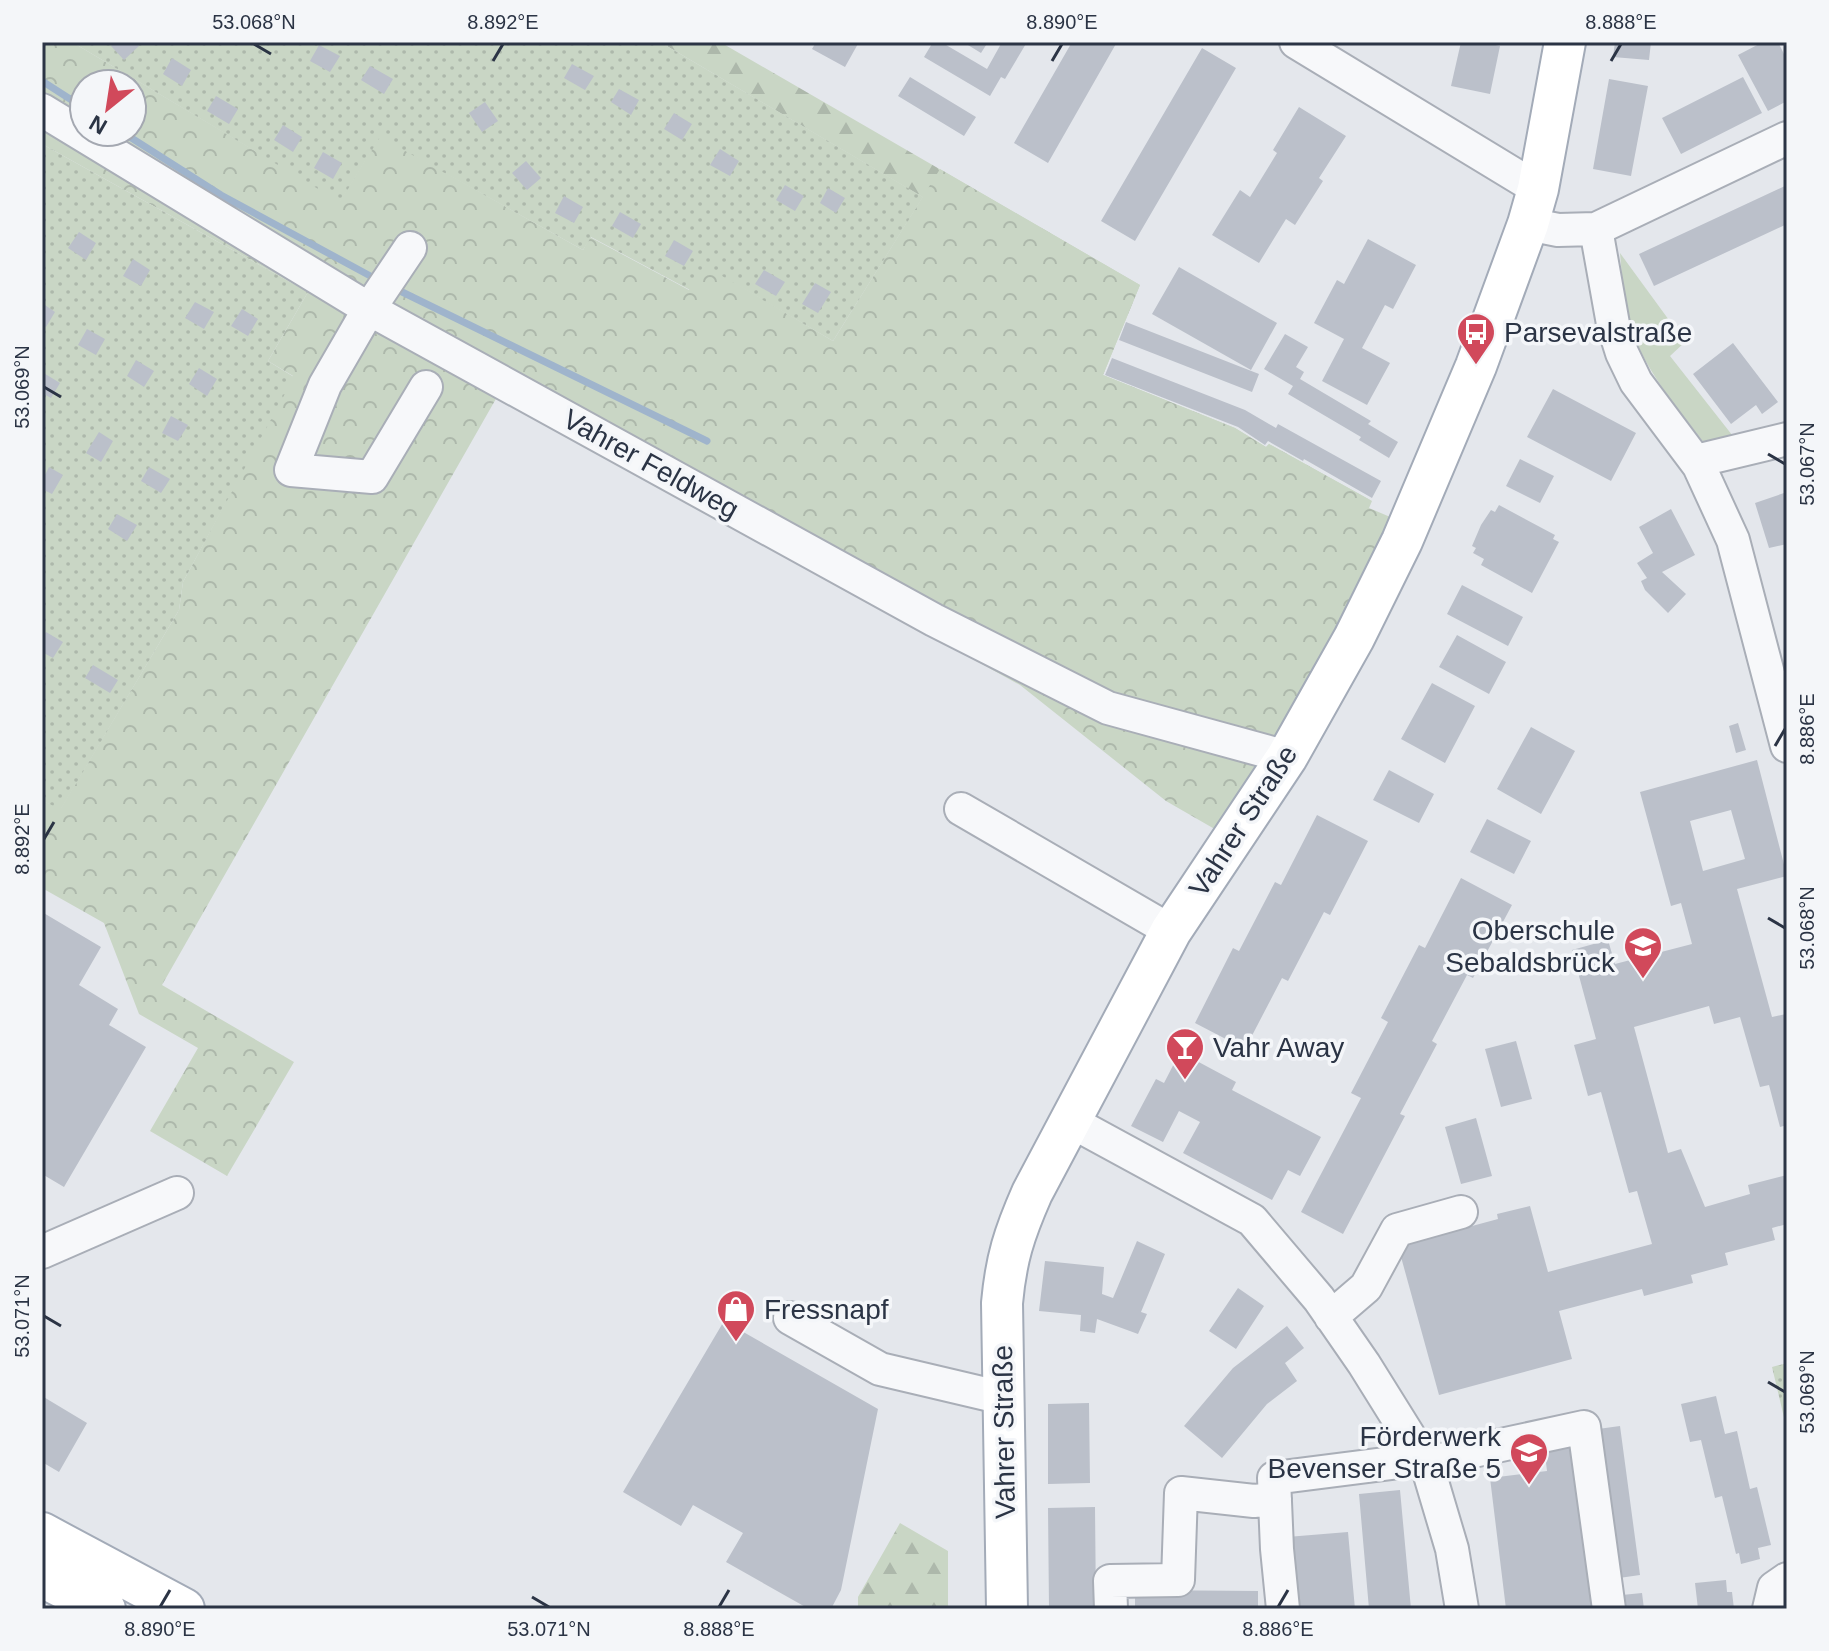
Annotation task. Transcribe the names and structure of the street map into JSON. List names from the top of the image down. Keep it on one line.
{"streets":{"main road":["Vahrer Straße"],"street":["Vahrer Feldweg"]},"crossings":[["Vahrer Feldweg","Vahrer Straße"]],"places":{"bus stop":["Parsevalstraße"],"school or university":["Oberschule Sebaldsbrück","Förderwerk Bevenser Straße 5"],"bar":["Vahr Away"],"shop":["Fressnapf"]},"north":"bottom left","coordinates":["53.068°N","8.892°E","8.890°E","8.888°E","53.069°N","53.067°N","8.886°E","53.071°N"]}
